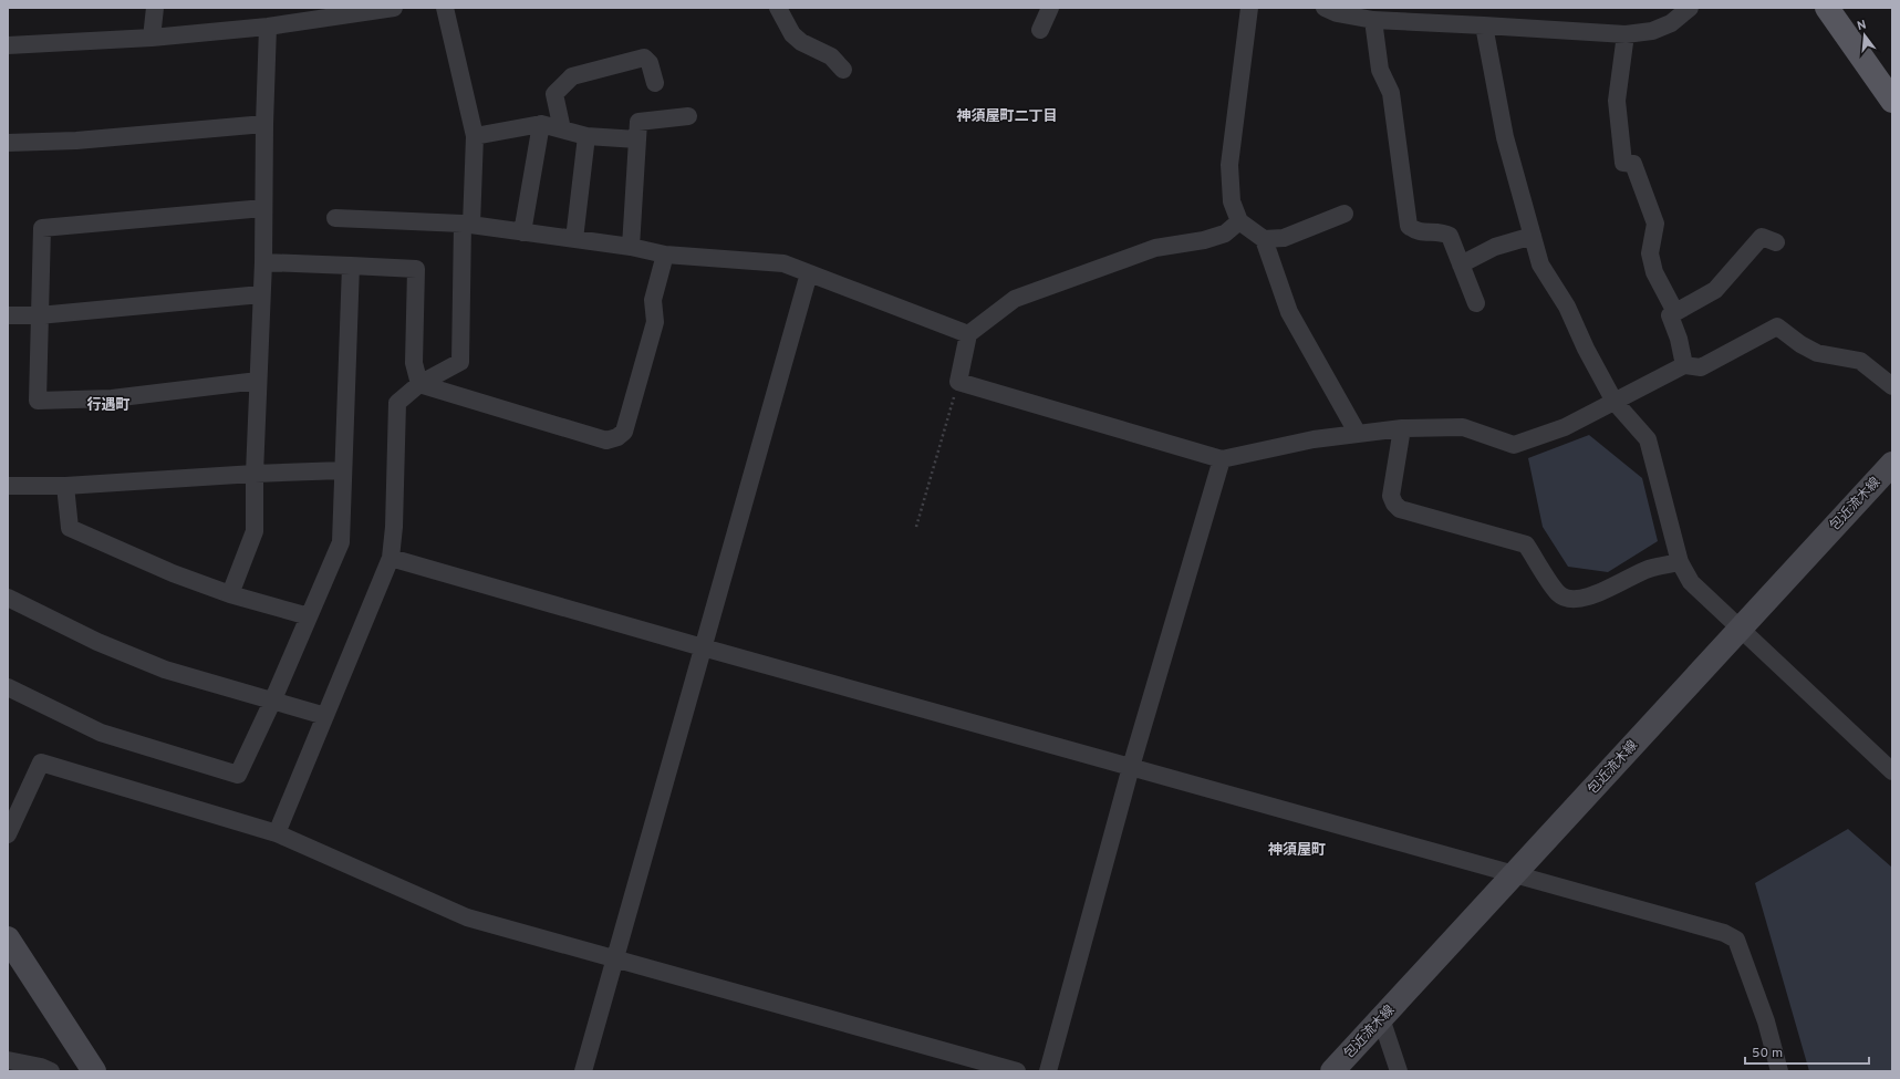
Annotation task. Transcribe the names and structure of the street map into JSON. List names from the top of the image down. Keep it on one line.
{"streets":{"street":["包近流木線"]},"districts":["神須屋町二丁目","行遇町","神須屋町"],"scale_bar":"50 m","north":"top"}
